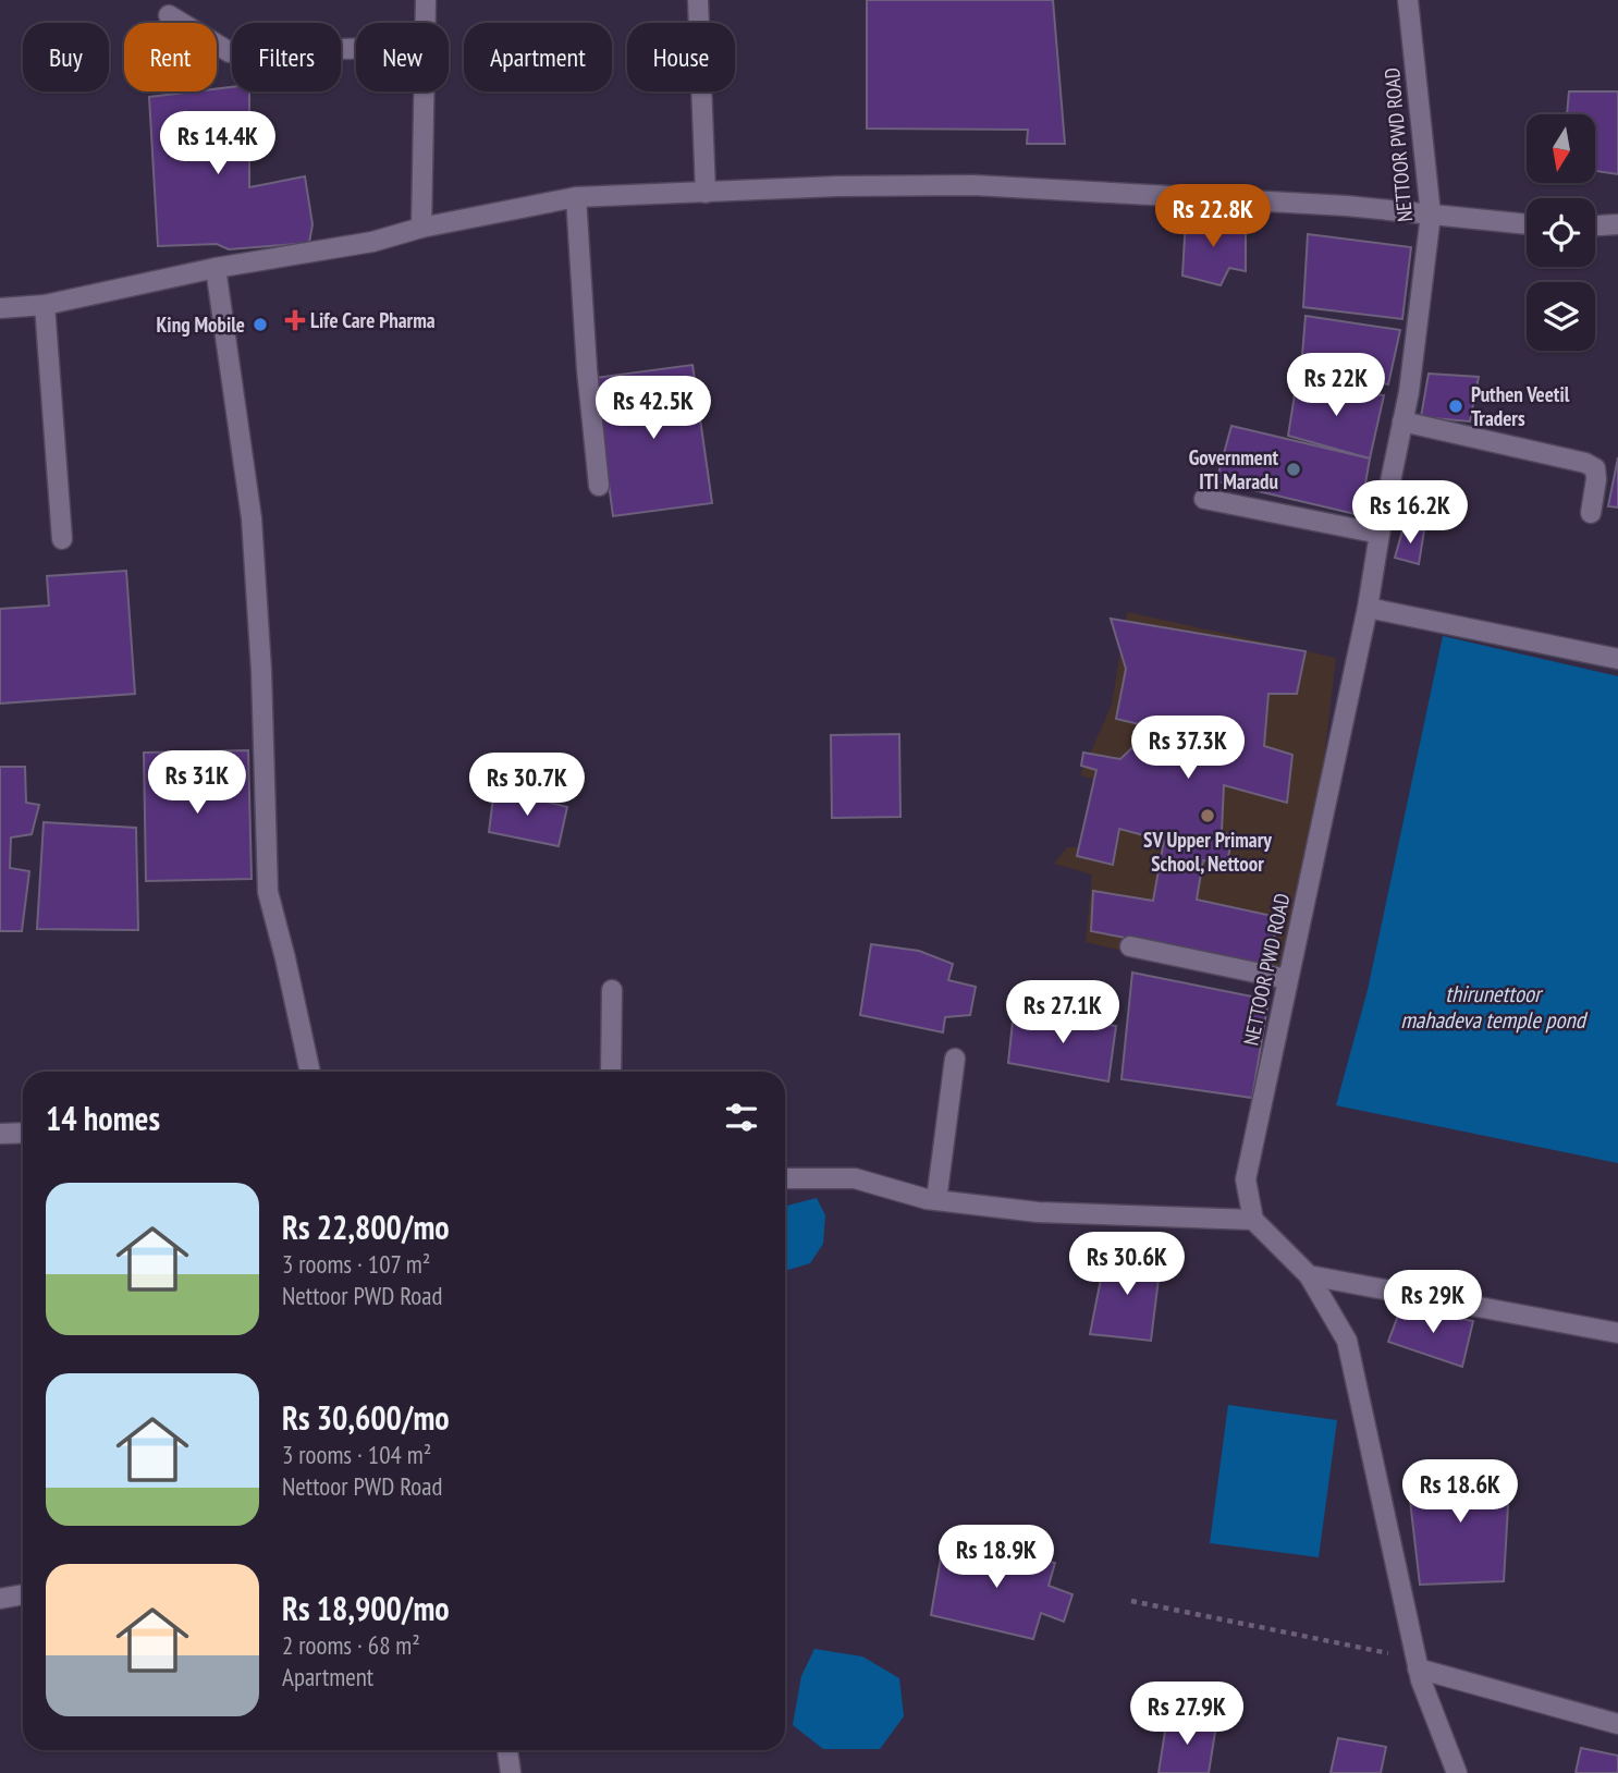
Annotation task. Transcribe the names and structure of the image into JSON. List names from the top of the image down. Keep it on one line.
{"streets":{"street":["NETTOOR PWD ROAD"]},"water":["thirunettoor mahadeva temple pond"],"places":{"health":["Life Care Pharma"],"other":["King Mobile","Puthen Veetil Traders","Government ITI Maradu","SV Upper Primary School, Nettoor"]},"north":"bottom","page":{"chip":["Buy","Rent","Filters","New","Apartment","House"],"price":["Rs 14.4K","Rs 22.8K","Rs 22K","Rs 42.5K","Rs 16.2K","Rs 37.3K","Rs 31K","Rs 30.7K","Rs 27.1K","Rs 30.6K","Rs 29K","Rs 18.6K","Rs 18.9K","Rs 27.9K"],"heading":"14 homes","list":[{"name":"Rs 22,800/mo","note":"3 rooms · 107 m² · Nettoor PWD Road"},{"name":"Rs 30,600/mo","note":"3 rooms · 104 m² · Nettoor PWD Road"},{"name":"Rs 18,900/mo","note":"2 rooms · 68 m² · Apartment"}]}}
